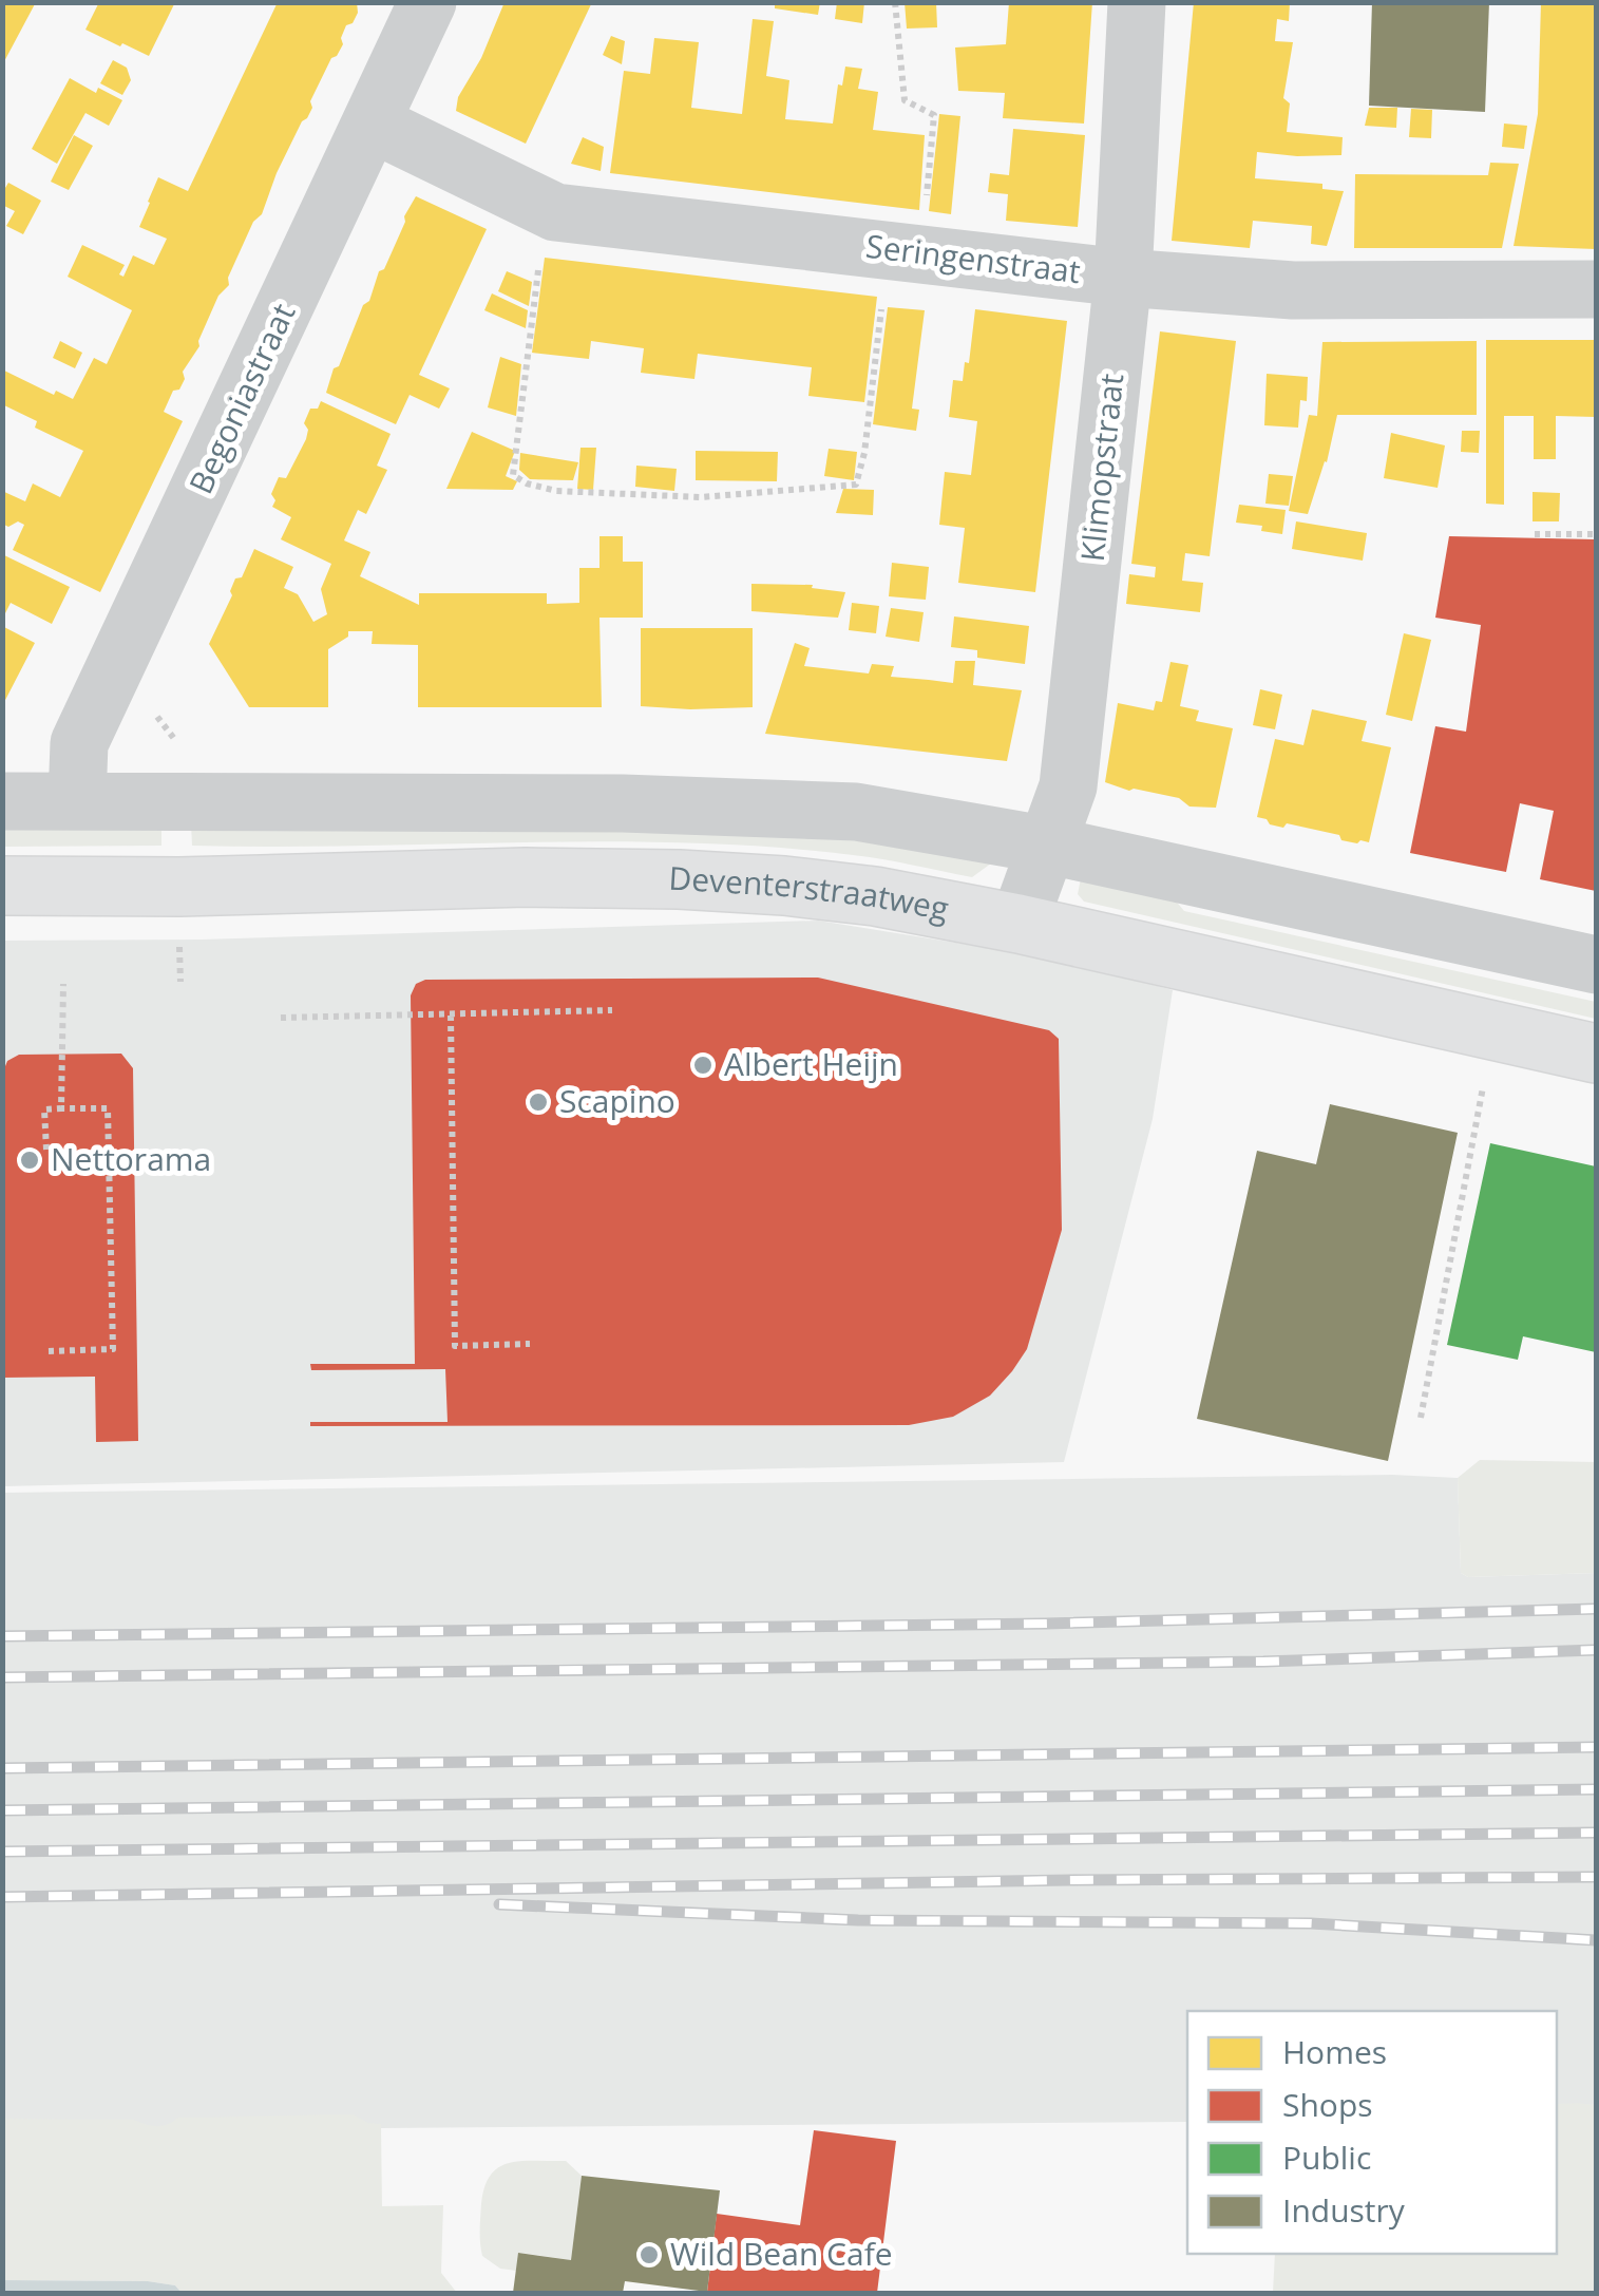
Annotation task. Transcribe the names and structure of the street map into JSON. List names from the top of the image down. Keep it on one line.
{"streets":{"street":["Seringenstraat","Begoniastraat","Klimopstraat","Deventerstraatweg"]},"crossings":[["Seringenstraat","Begoniastraat"],["Seringenstraat","Klimopstraat"],["Klimopstraat","Deventerstraatweg"]],"places":["Albert Heijn","Scapino","Nettorama","Wild Bean Cafe"],"legend":["Homes","Shops","Public","Industry"]}
